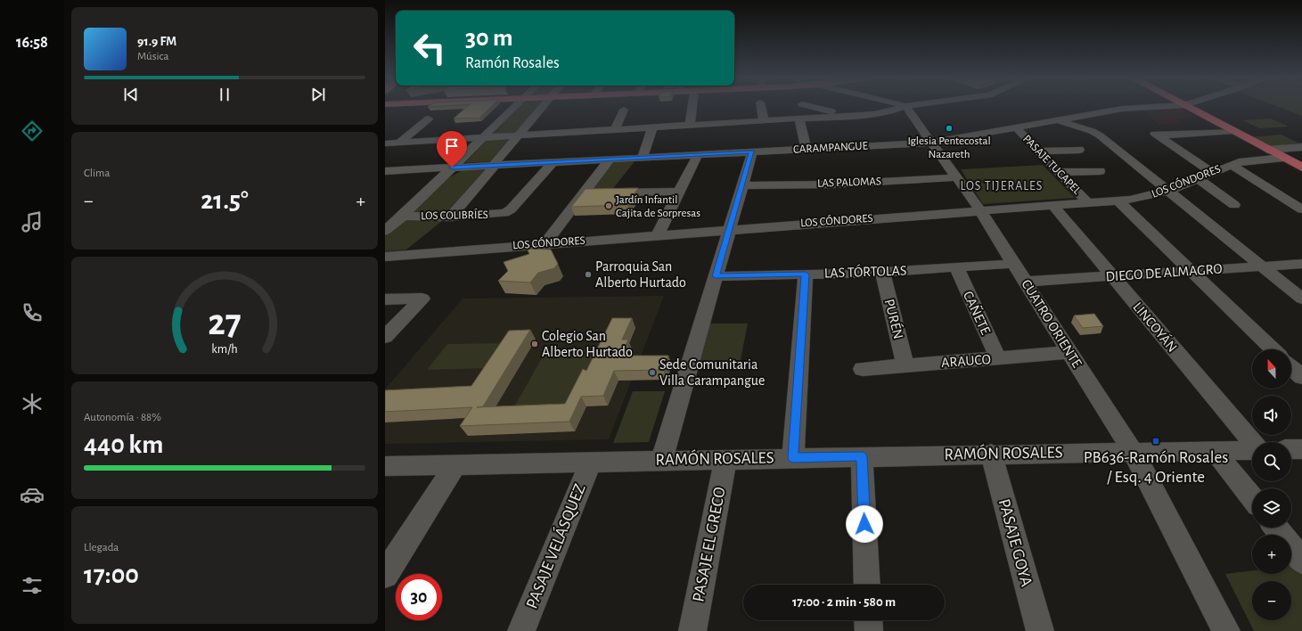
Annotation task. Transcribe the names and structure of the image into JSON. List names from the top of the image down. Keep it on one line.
{"streets":{"street":["CARAMPANGUE","PASAJE TUCAPEL","LOS CÓNDORES","LAS PALOMAS","LOS COLIBRÍES","LAS TÓRTOLAS","DIEGO DE ALMAGRO","CAÑETE","PURÉN","CUATRO ORIENTE","LINCOYÁN","ARAUCO","RAMÓN ROSALES","PASAJE GOYA","PASAJE EL GRECO","PASAJE VELÁSQUEZ"]},"crossings":[["CARAMPANGUE","PASAJE TUCAPEL"],["CARAMPANGUE","LOS COLIBRÍES"],["CARAMPANGUE","CUATRO ORIENTE"],["PASAJE TUCAPEL","LOS CÓNDORES"],["LOS CÓNDORES","CUATRO ORIENTE"],["LOS CÓNDORES","LINCOYÁN"],["LAS PALOMAS","CUATRO ORIENTE"],["LAS TÓRTOLAS","CAÑETE"],["LAS TÓRTOLAS","PURÉN"],["LAS TÓRTOLAS","CUATRO ORIENTE"],["DIEGO DE ALMAGRO","CUATRO ORIENTE"],["DIEGO DE ALMAGRO","LINCOYÁN"],["CAÑETE","ARAUCO"],["PURÉN","ARAUCO"],["CUATRO ORIENTE","ARAUCO"],["CUATRO ORIENTE","RAMÓN ROSALES"],["RAMÓN ROSALES","PASAJE GOYA"],["RAMÓN ROSALES","PASAJE EL GRECO"],["RAMÓN ROSALES","PASAJE VELÁSQUEZ"]],"districts":["LOS TIJERALES"],"places":{"other":["Iglesia Pentecostal Nazareth","Jardín Infantil Cajita de Sorpresas","Parroquia San Alberto Hurtado","Colegio San Alberto Hurtado","Sede Comunitaria Villa Carampangue"],"transit":["PB636-Ramón Rosales / Esq. 4 Oriente"]},"north":"top","page":{"tabs":"16:58","turn":["30 m","Ramón Rosales"],"song":["91.9 FM","Música"],"tile":["Clima",["Autonomía · 88%","440 km"],["Llegada","17:00"]],"heat":["−","21.5°","+"],"map_buttons":["+","−"],"limit":"30","trip":"17:00 · 2 min · 580 m","gauge":["27","km/h"]}}
